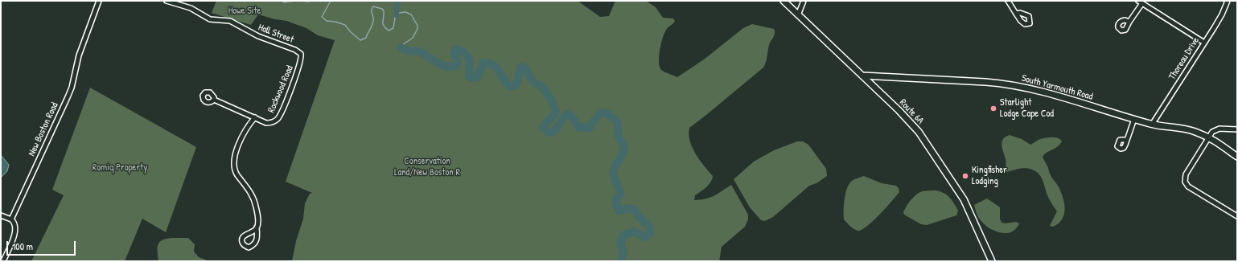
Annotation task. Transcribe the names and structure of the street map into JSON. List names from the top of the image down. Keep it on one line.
{"streets":{"main road":["South Yarmouth Road","Route 6A"],"street":["Hall Street","Thoreau Drive","Rockwood Road","New Boston Road"]},"crossings":[["Hall Street","Rockwood Road"],["Thoreau Drive","South Yarmouth Road"],["South Yarmouth Road","Route 6A"]],"parks":["Howe Site","Conservation Land/New Boston R","Romiq Property"],"places":["Starlight Lodge Cape Cod","Kingfisher Lodging"],"scale_bar":"100 m"}
